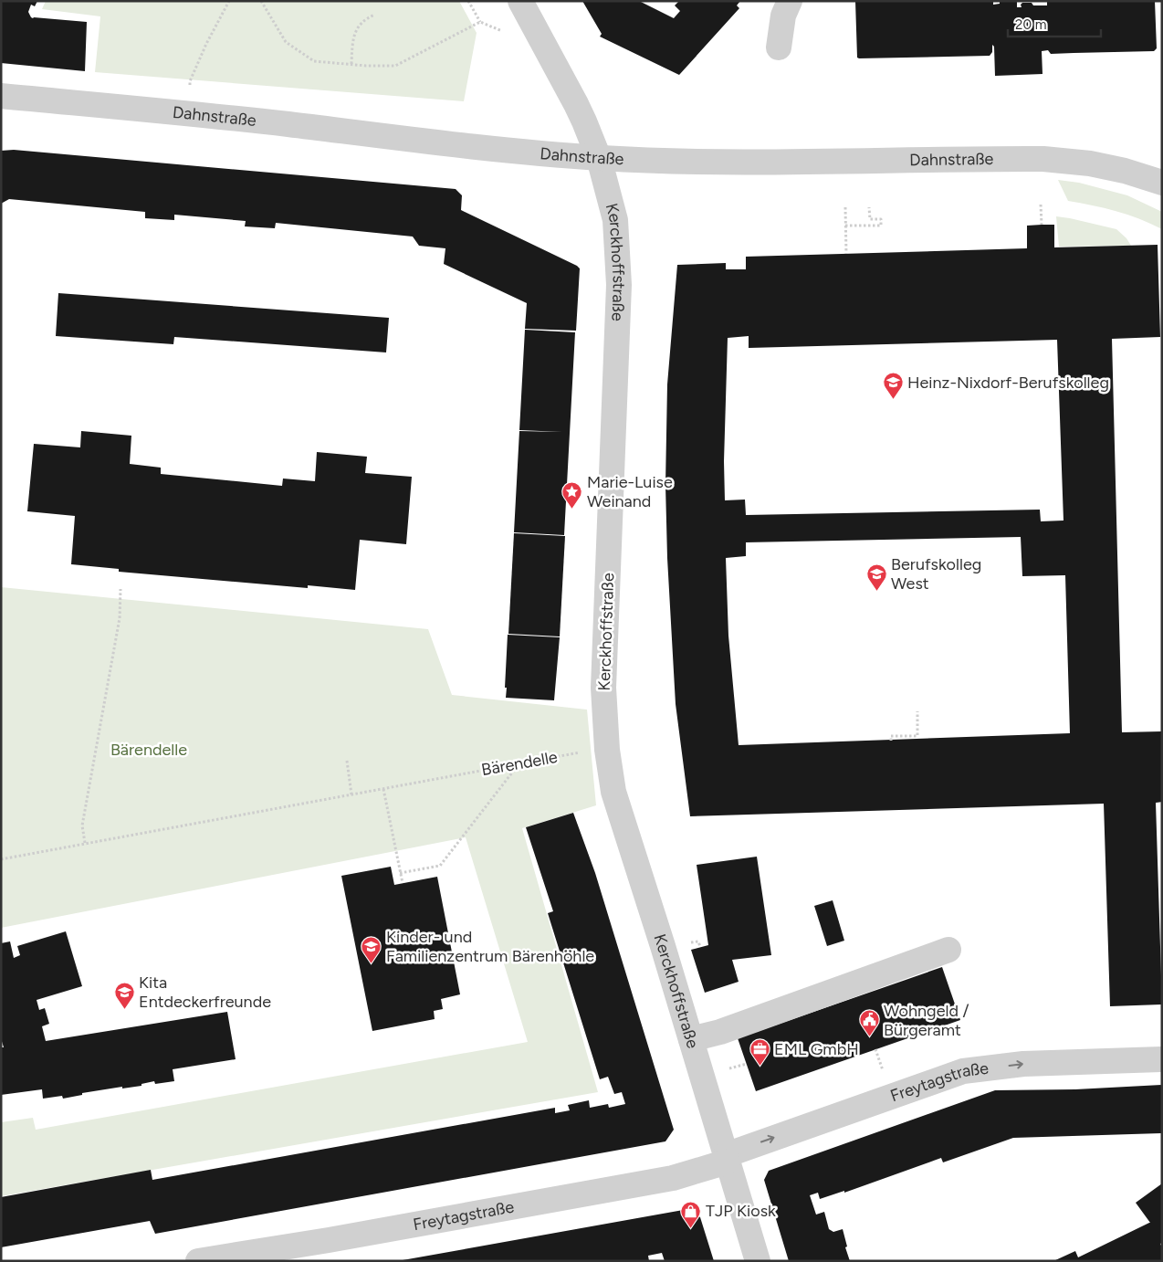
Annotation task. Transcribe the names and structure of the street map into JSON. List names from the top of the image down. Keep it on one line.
{"streets":{"street":["Dahnstraße","Kerckhoffstraße","Freytagstraße"],"path":["Bärendelle"]},"crossings":[["Dahnstraße","Kerckhoffstraße"],["Kerckhoffstraße","Bärendelle"],["Kerckhoffstraße","Freytagstraße"]],"parks":["Bärendelle"],"places":{"school or university":["Heinz-Nixdorf-Berufskolleg","Berufskolleg West","Kinder- und Familienzentrum Bärenhöhle","Kita Entdeckerfreunde"],"place":["Marie-Luise Weinand"],"public building":["Wohngeld / Bürgeramt"],"office":["EML GmbH"],"shop":["TJP Kiosk"]},"scale_bar":"20 m"}
